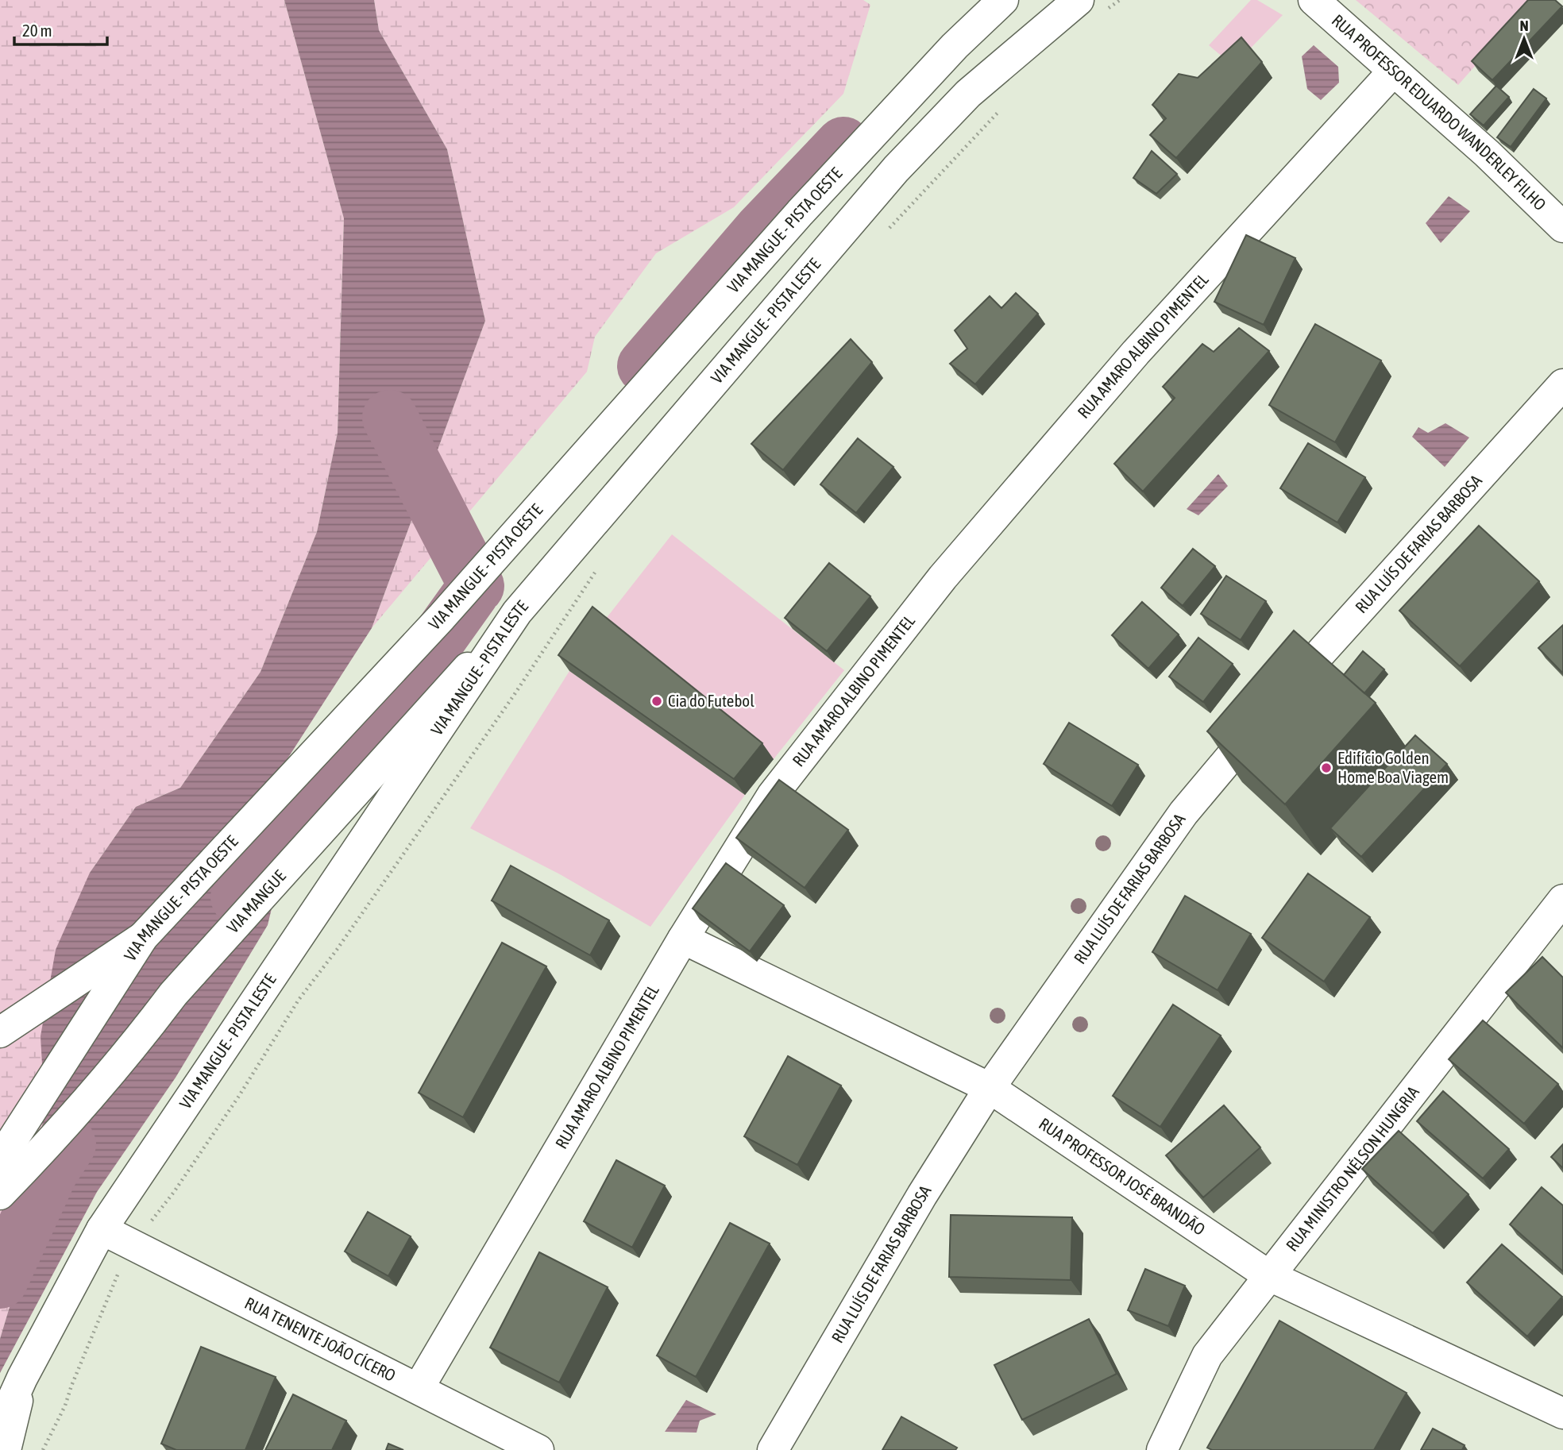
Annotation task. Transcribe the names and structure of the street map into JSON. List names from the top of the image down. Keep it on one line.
{"streets":{"street":["RUA PROFESSOR EDUARDO WANDERLEY FILHO","VIA MANGUE - PISTA OESTE","VIA MANGUE - PISTA LESTE","RUA AMARO ALBINO PIMENTEL","RUA LUÍS DE FARIAS BARBOSA","VIA MANGUE","RUA MINISTRO NÉLSON HUNGRIA","RUA PROFESSOR JOSÉ BRANDÃO","RUA TENENTE JOÃO CÍCERO"]},"crossings":[["RUA PROFESSOR EDUARDO WANDERLEY FILHO","RUA AMARO ALBINO PIMENTEL"],["VIA MANGUE - PISTA LESTE","VIA MANGUE"],["VIA MANGUE - PISTA LESTE","RUA TENENTE JOÃO CÍCERO"],["RUA AMARO ALBINO PIMENTEL","RUA PROFESSOR JOSÉ BRANDÃO"],["RUA AMARO ALBINO PIMENTEL","RUA TENENTE JOÃO CÍCERO"],["RUA LUÍS DE FARIAS BARBOSA","RUA PROFESSOR JOSÉ BRANDÃO"],["RUA MINISTRO NÉLSON HUNGRIA","RUA PROFESSOR JOSÉ BRANDÃO"]],"places":["Cia do Futebol","Edifício Golden Home Boa Viagem"],"scale_bar":"20 m","north":"top"}
